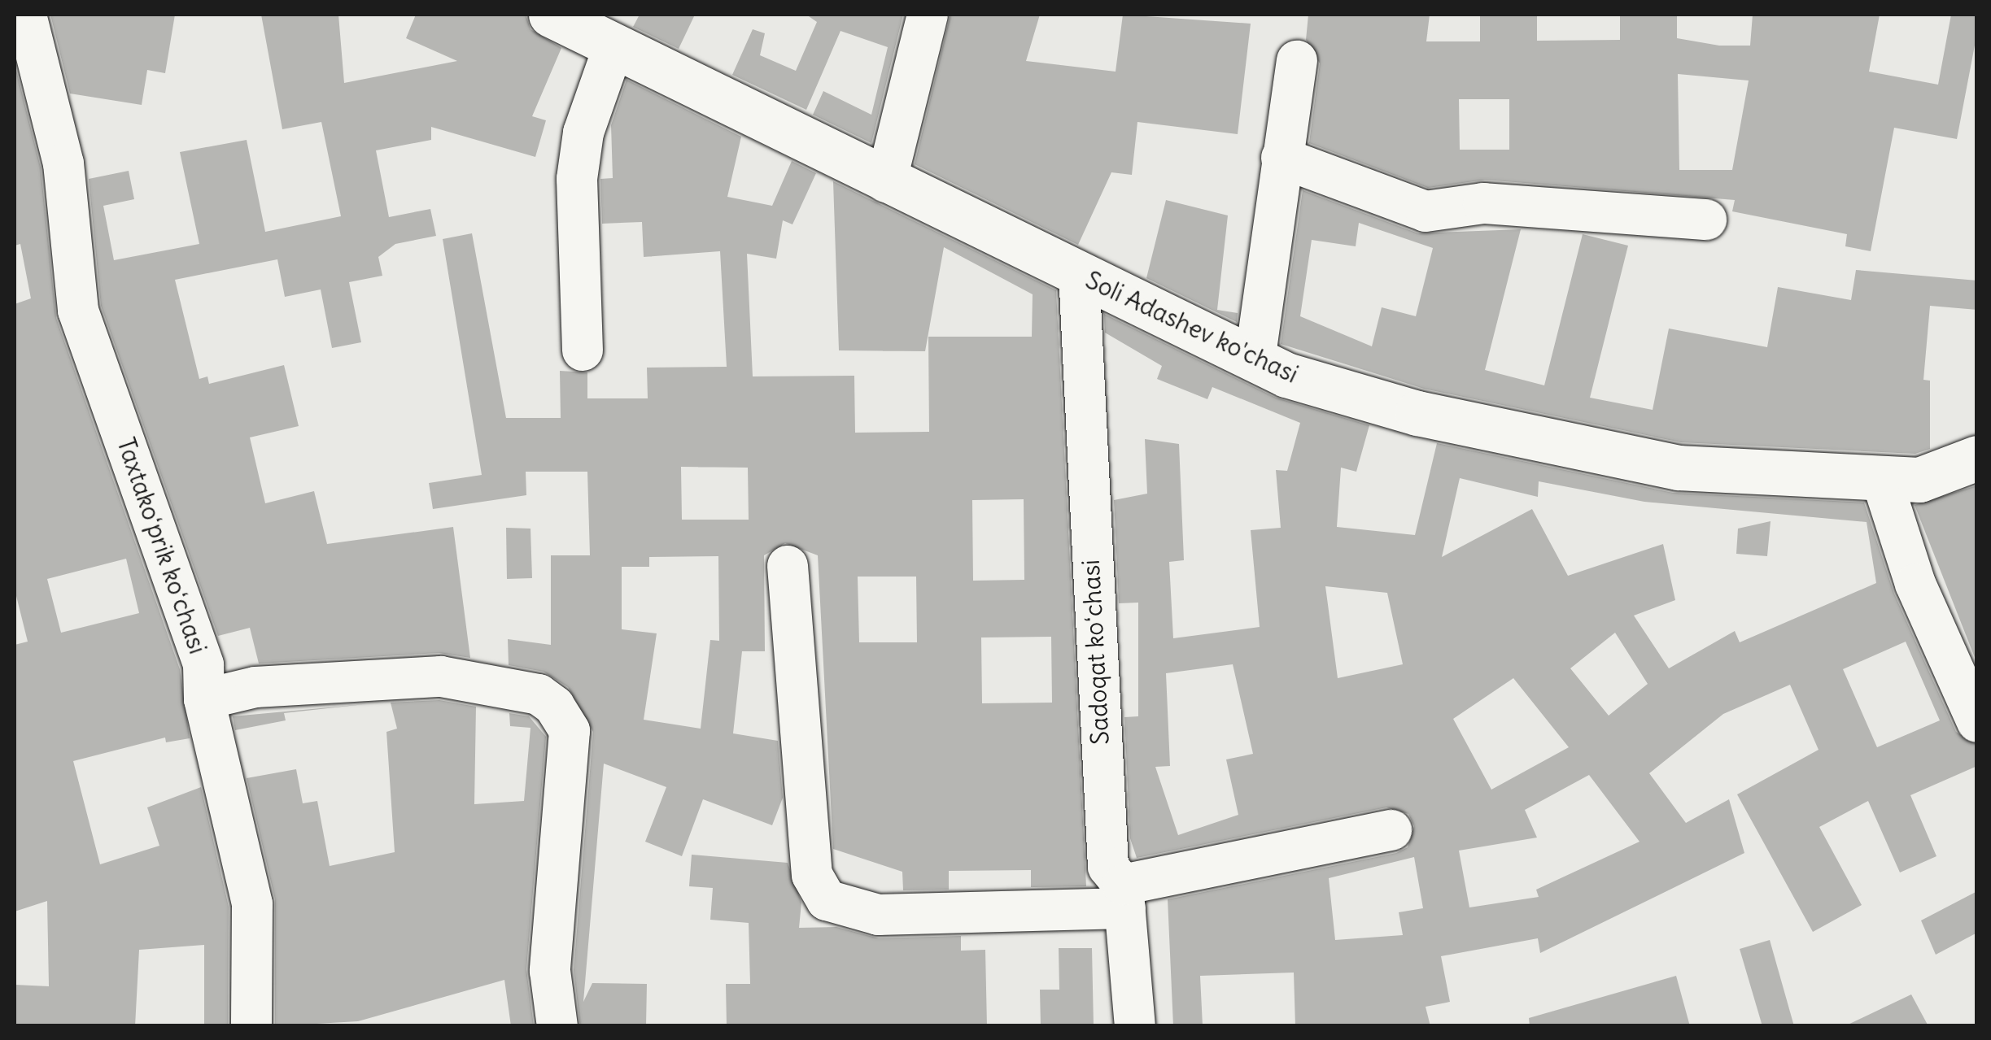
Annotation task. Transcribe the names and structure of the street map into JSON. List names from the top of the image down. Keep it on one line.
{"streets":{"street":["Soli Adashev ko'chasi","Taxtakoʻprik koʻchasi","Sadoqat koʻchasi"]},"crossings":[["Soli Adashev ko'chasi","Sadoqat koʻchasi"]]}
